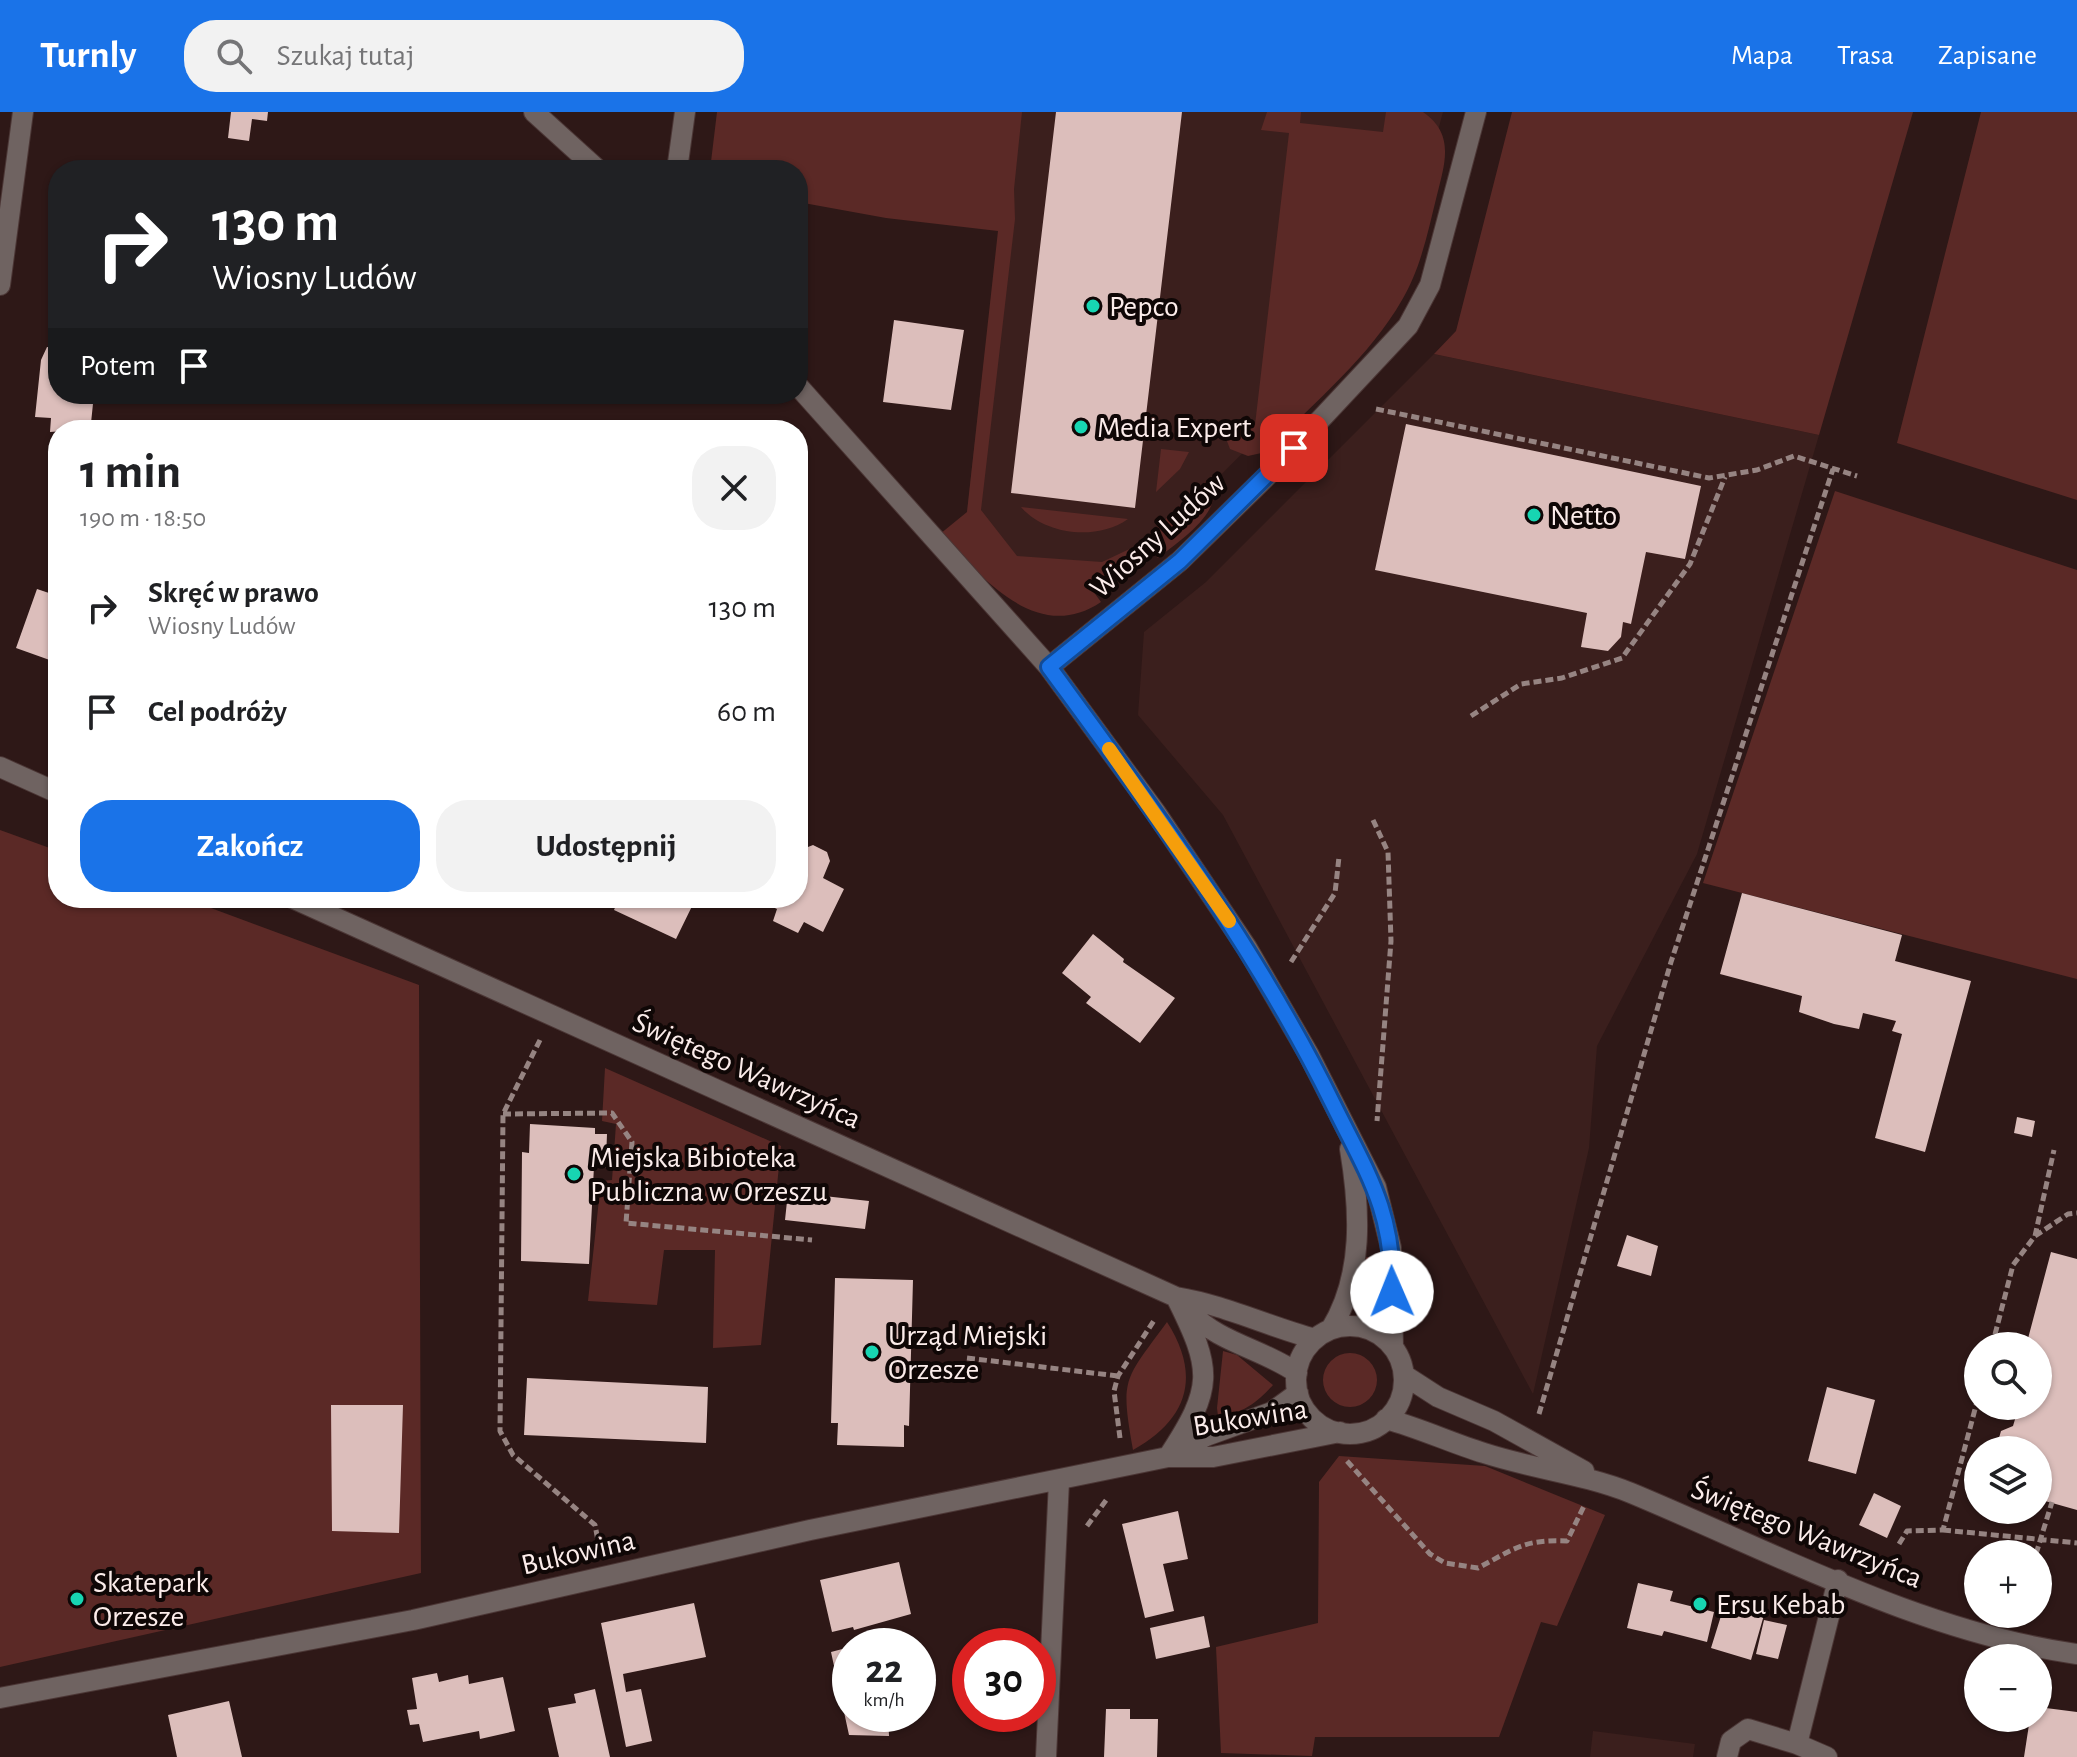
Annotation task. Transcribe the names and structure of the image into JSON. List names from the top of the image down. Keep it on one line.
{"streets":{"street":["Wiosny Ludów","Świętego Wawrzyńca","Bukowina"]},"crossings":[["Świętego Wawrzyńca","Bukowina"]],"places":["Pepco","Media Expert","Netto","Miejska Bibioteka Publiczna w Orzeszu","Urząd Miejski Orzesze","Skatepark Orzesze","Ersu Kebab"],"page":{"header":"Turnly","search":"Szukaj tutaj","nav":["Mapa","Trasa","Zapisane"],"turn":["130 m","Wiosny Ludów"],"then":"Potem","heading":["1 min","190 m · 18:50"],"list":[{"name":"Skręć w prawo","note":"Wiosny Ludów","value":"130 m"},{"name":"Cel podróży","value":"60 m"}],"buttons":["Zakończ","Udostępnij"],"map_buttons":["+","−"],"speed":"22 km/h","limit":"30"}}
